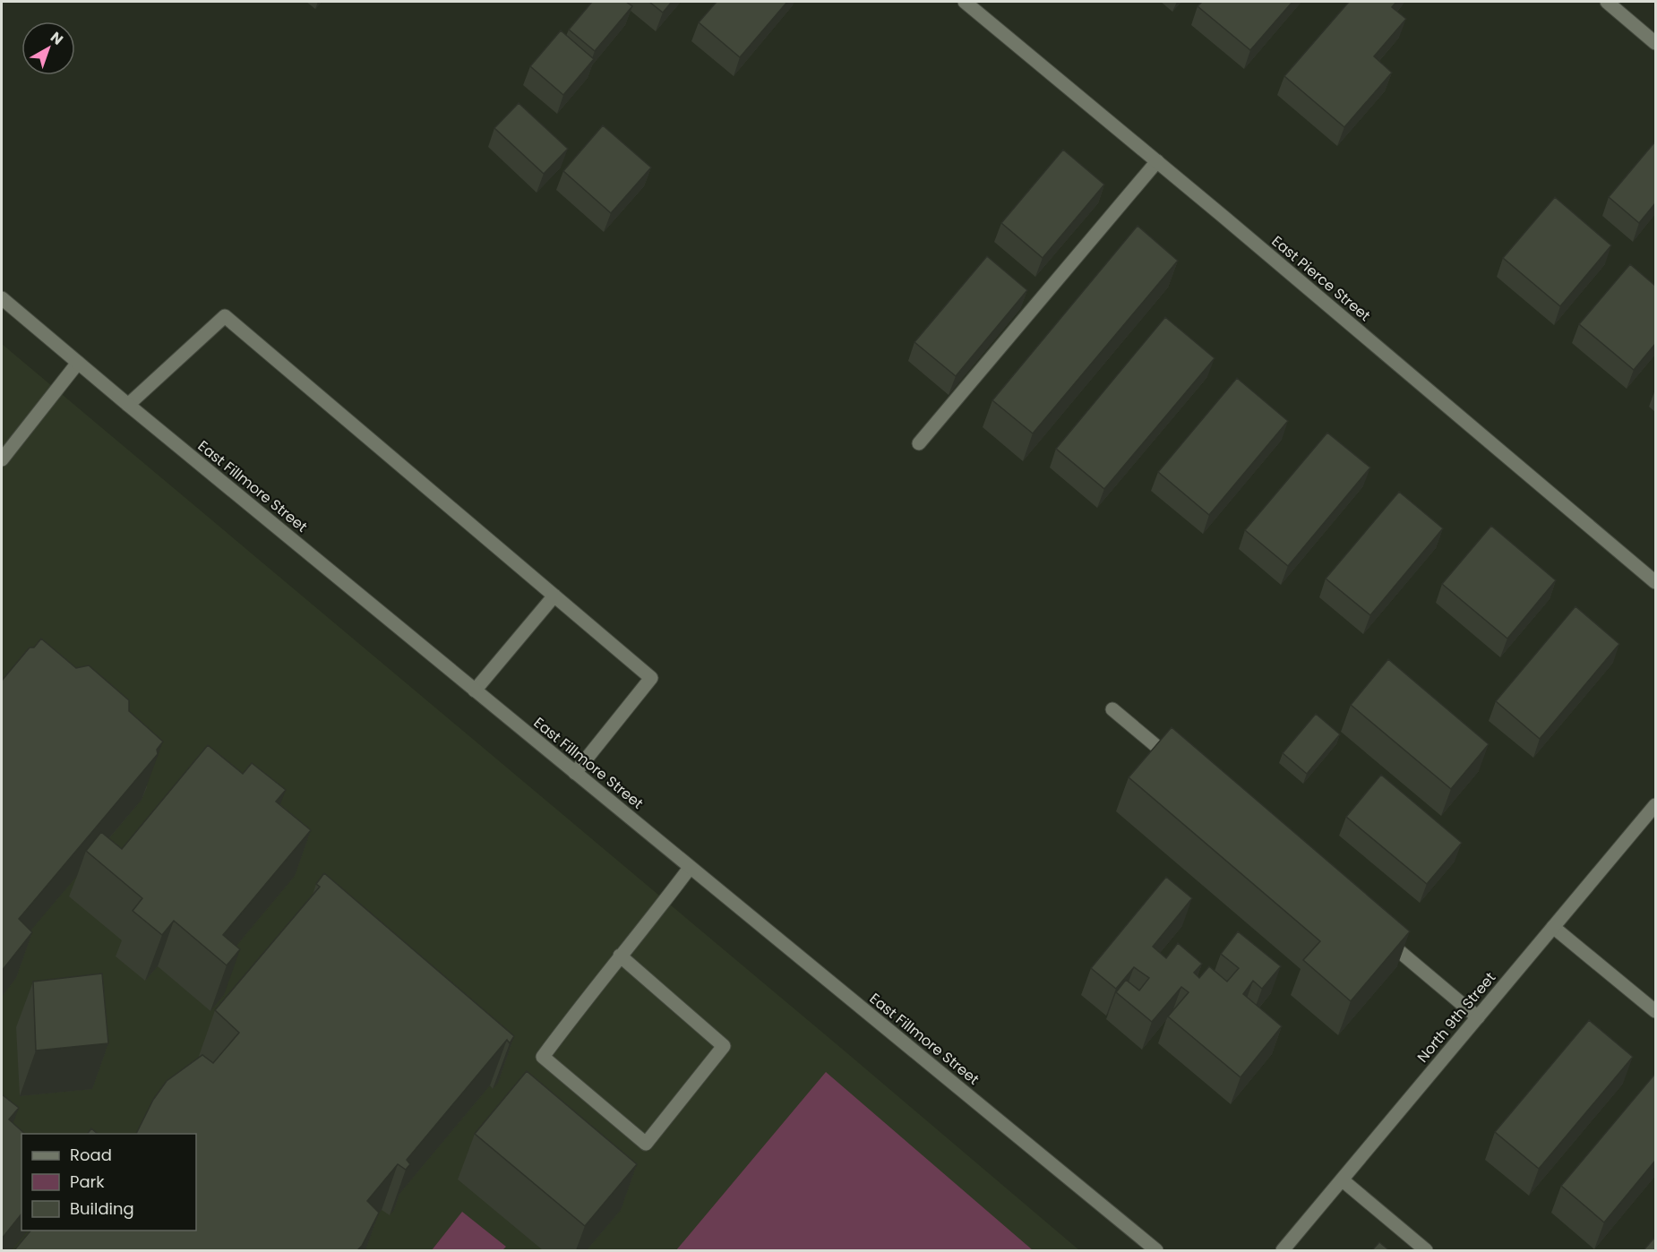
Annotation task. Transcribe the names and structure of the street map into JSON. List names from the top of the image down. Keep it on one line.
{"streets":{"street":["East Pierce Street","East Fillmore Street","North 9th Street"]},"legend":["Road","Park","Building"],"north":"top right"}
